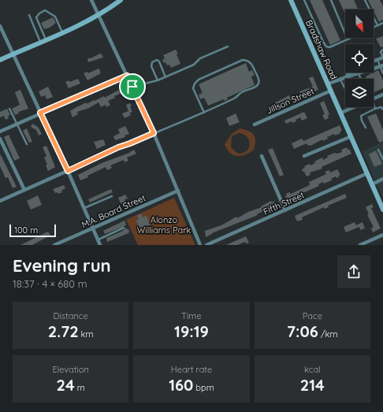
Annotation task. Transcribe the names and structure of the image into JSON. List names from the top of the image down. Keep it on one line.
{"streets":{"street":["Bradshaw Road","Jillson Street","Fifth Street","M.A. Board Street"]},"crossings":[["Bradshaw Road","Jillson Street"],["Bradshaw Road","Fifth Street"]],"parks":["Alonzo Williams Park"],"scale_bar":"100 m","north":"bottom right","page":{"scale":"100 m","heading":["Evening run","18:37 · 4 × 680 m"],"stats":[["Distance","2.72 km"],["Time","19:19"],["Pace","7:06 /km"],["Elevation","24 m"],["Heart rate","160 bpm"],["kcal","214"]]}}
